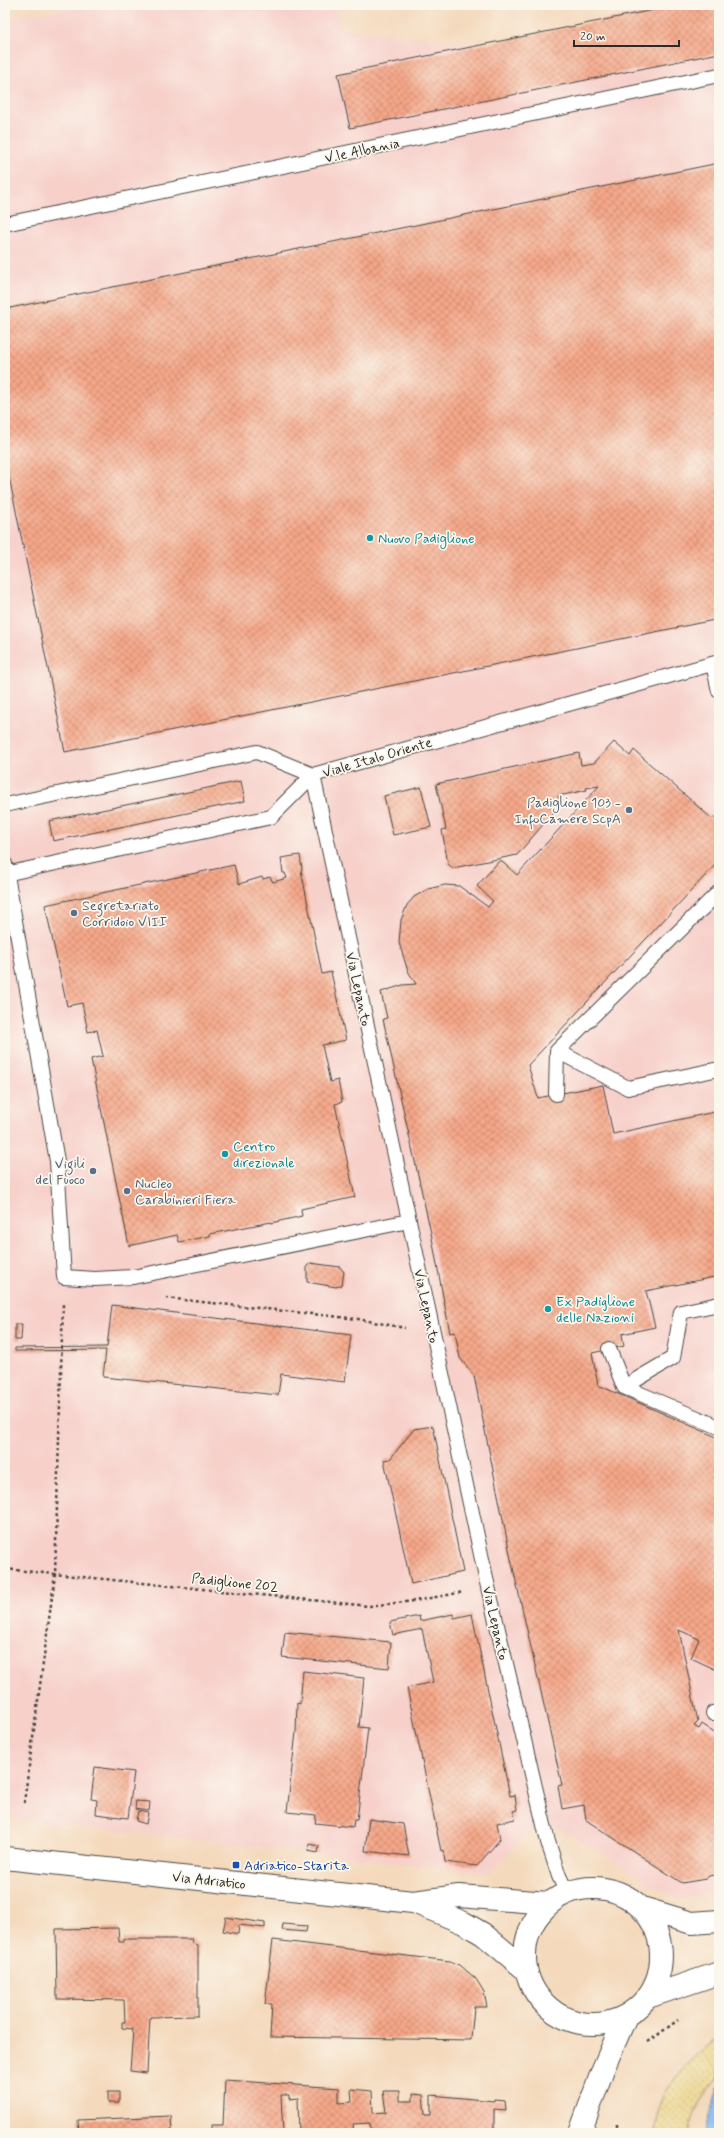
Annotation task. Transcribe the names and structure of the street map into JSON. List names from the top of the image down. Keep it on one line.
{"streets":{"main road":["Via Adriatico"],"lane":["V.le Albania","Viale Italo Oriente","Via Lepanto"],"path":["Padiglione 202"]},"crossings":[["Viale Italo Oriente","Via Lepanto"],["Via Lepanto","Padiglione 202"],["Via Lepanto","Via Adriatico"]],"places":{"other":["Nuovo Padiglione","Padiglione 103 - InfoCamere ScpA","Segretariato Corridoio VIII","Centro direzionale","Vigili del Fuoco","Nucleo Carabinieri Fiera","Ex Padiglione delle Nazioni"],"transit":["Adriatico-Starita"]},"scale_bar":"20 m"}
